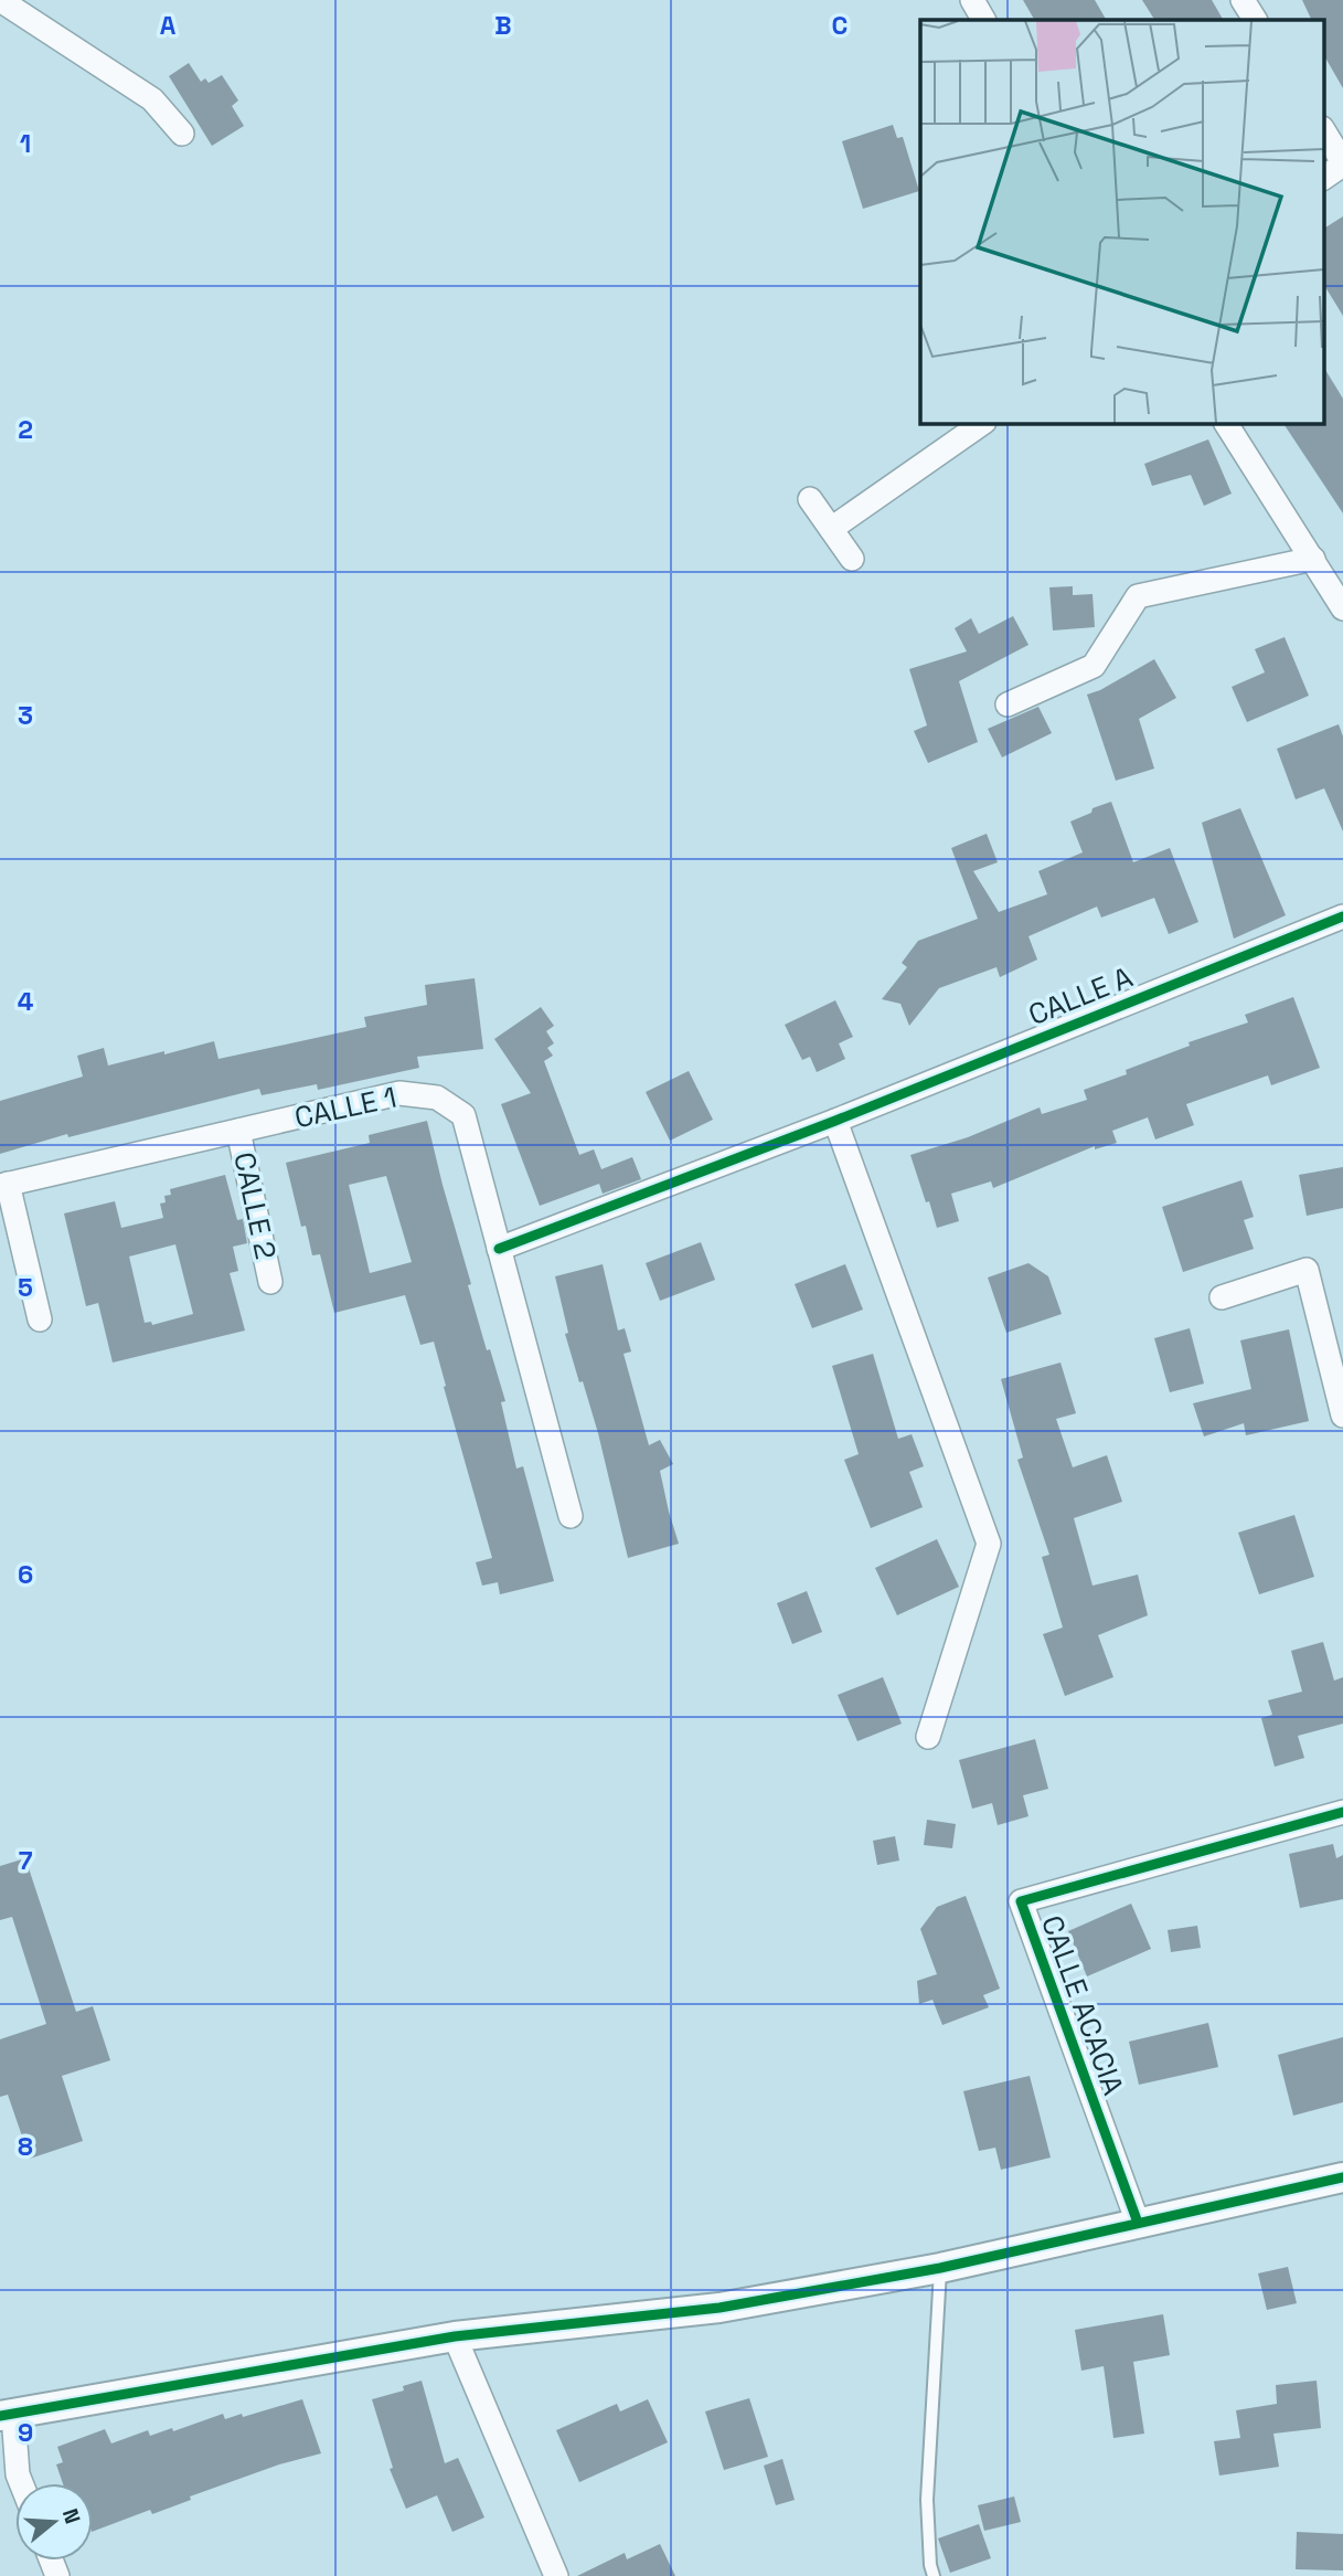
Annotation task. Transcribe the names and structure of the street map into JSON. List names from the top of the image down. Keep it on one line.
{"streets":{"street":["CALLE A","CALLE 1","CALLE 2","CALLE ACACIA"]},"crossings":[["CALLE A","CALLE 1"],["CALLE 1","CALLE 2"]],"north":"right","grid":{"columns":["A","B","C"],"rows":["1","2","3","4","5","6","7","8","9"]}}
